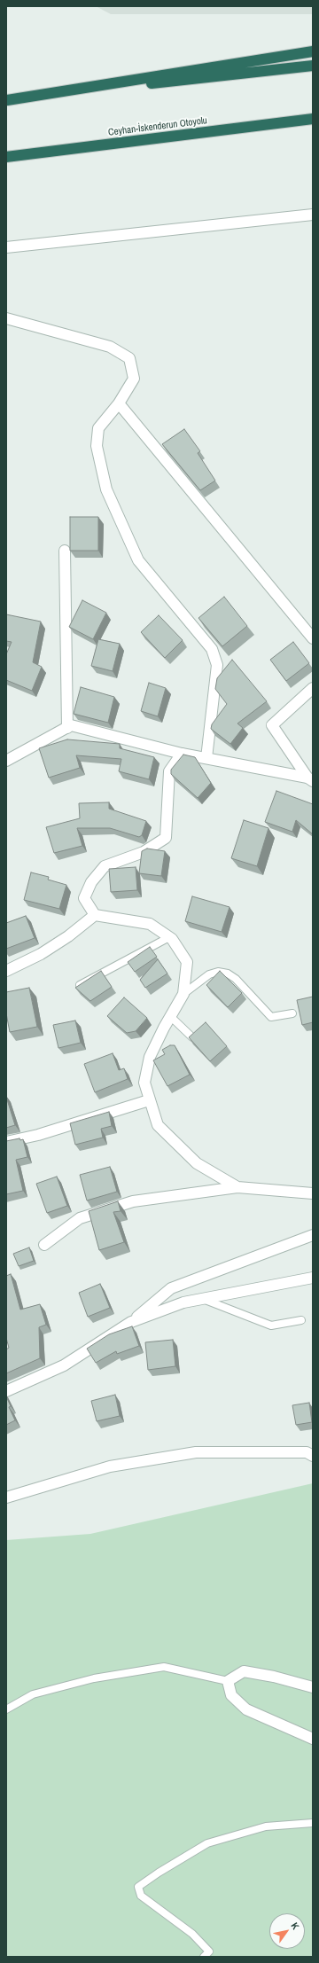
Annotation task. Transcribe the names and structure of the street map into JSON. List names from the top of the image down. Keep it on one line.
{"streets":{"highway":["Ceyhan-İskenderun Otoyolu"]},"north":"top right"}
